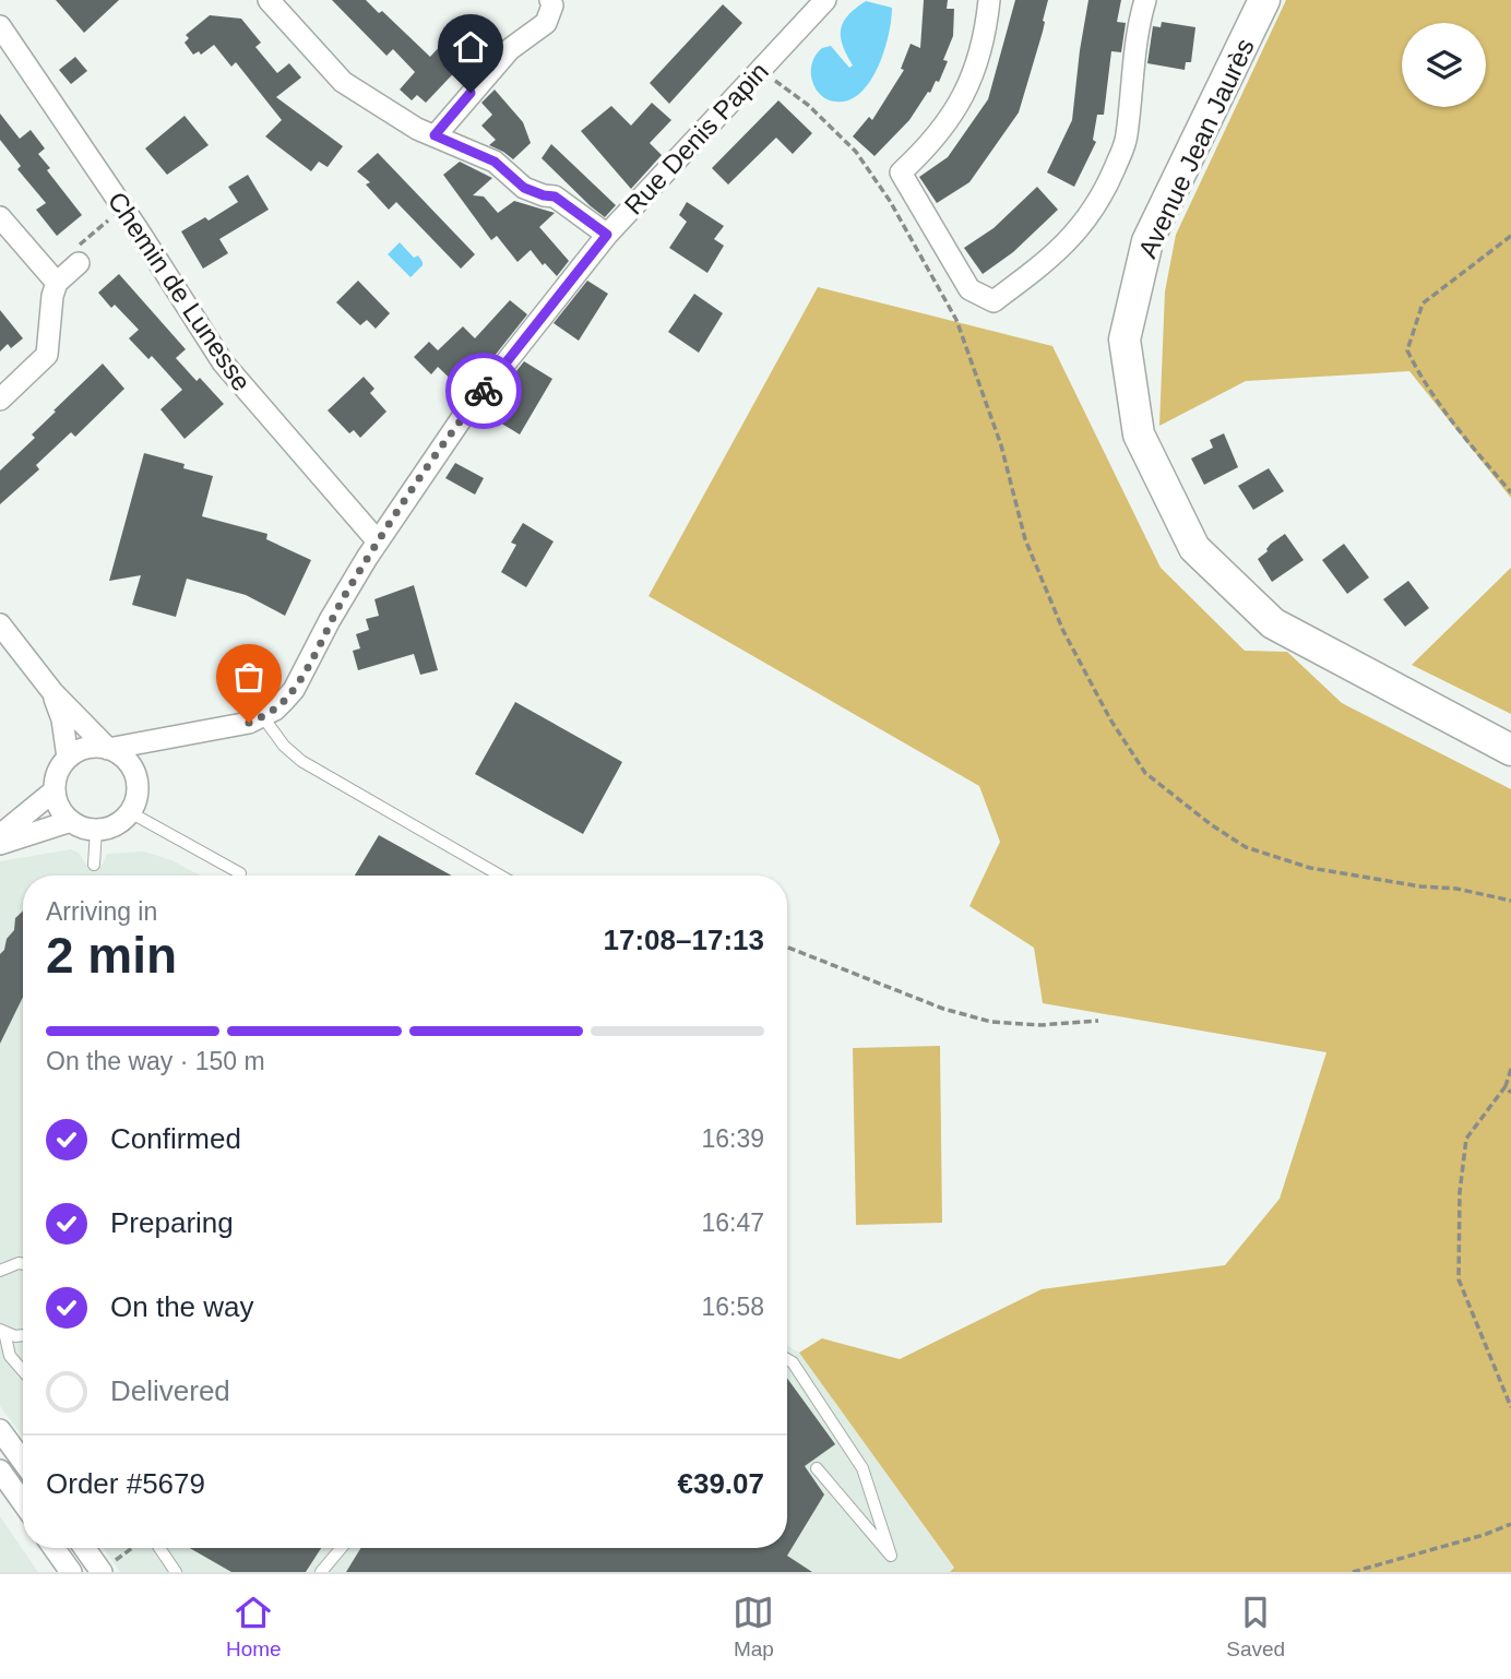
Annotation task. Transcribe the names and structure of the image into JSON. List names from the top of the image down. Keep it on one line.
{"streets":{"main road":["Avenue Jean Jaurès"],"street":["Rue Denis Papin","Chemin de Lunesse"]},"crossings":[["Rue Denis Papin","Chemin de Lunesse"]],"page":{"heading":["2 min","Arriving in","17:08–17:13"],"panel":["Order #5679","€39.07"],"bar":"On the way · 150 m","list":[["Confirmed","16:39"],["Preparing","16:47"],["On the way","16:58"],"Delivered"],"tabs":["Home","Map","Saved"]}}
